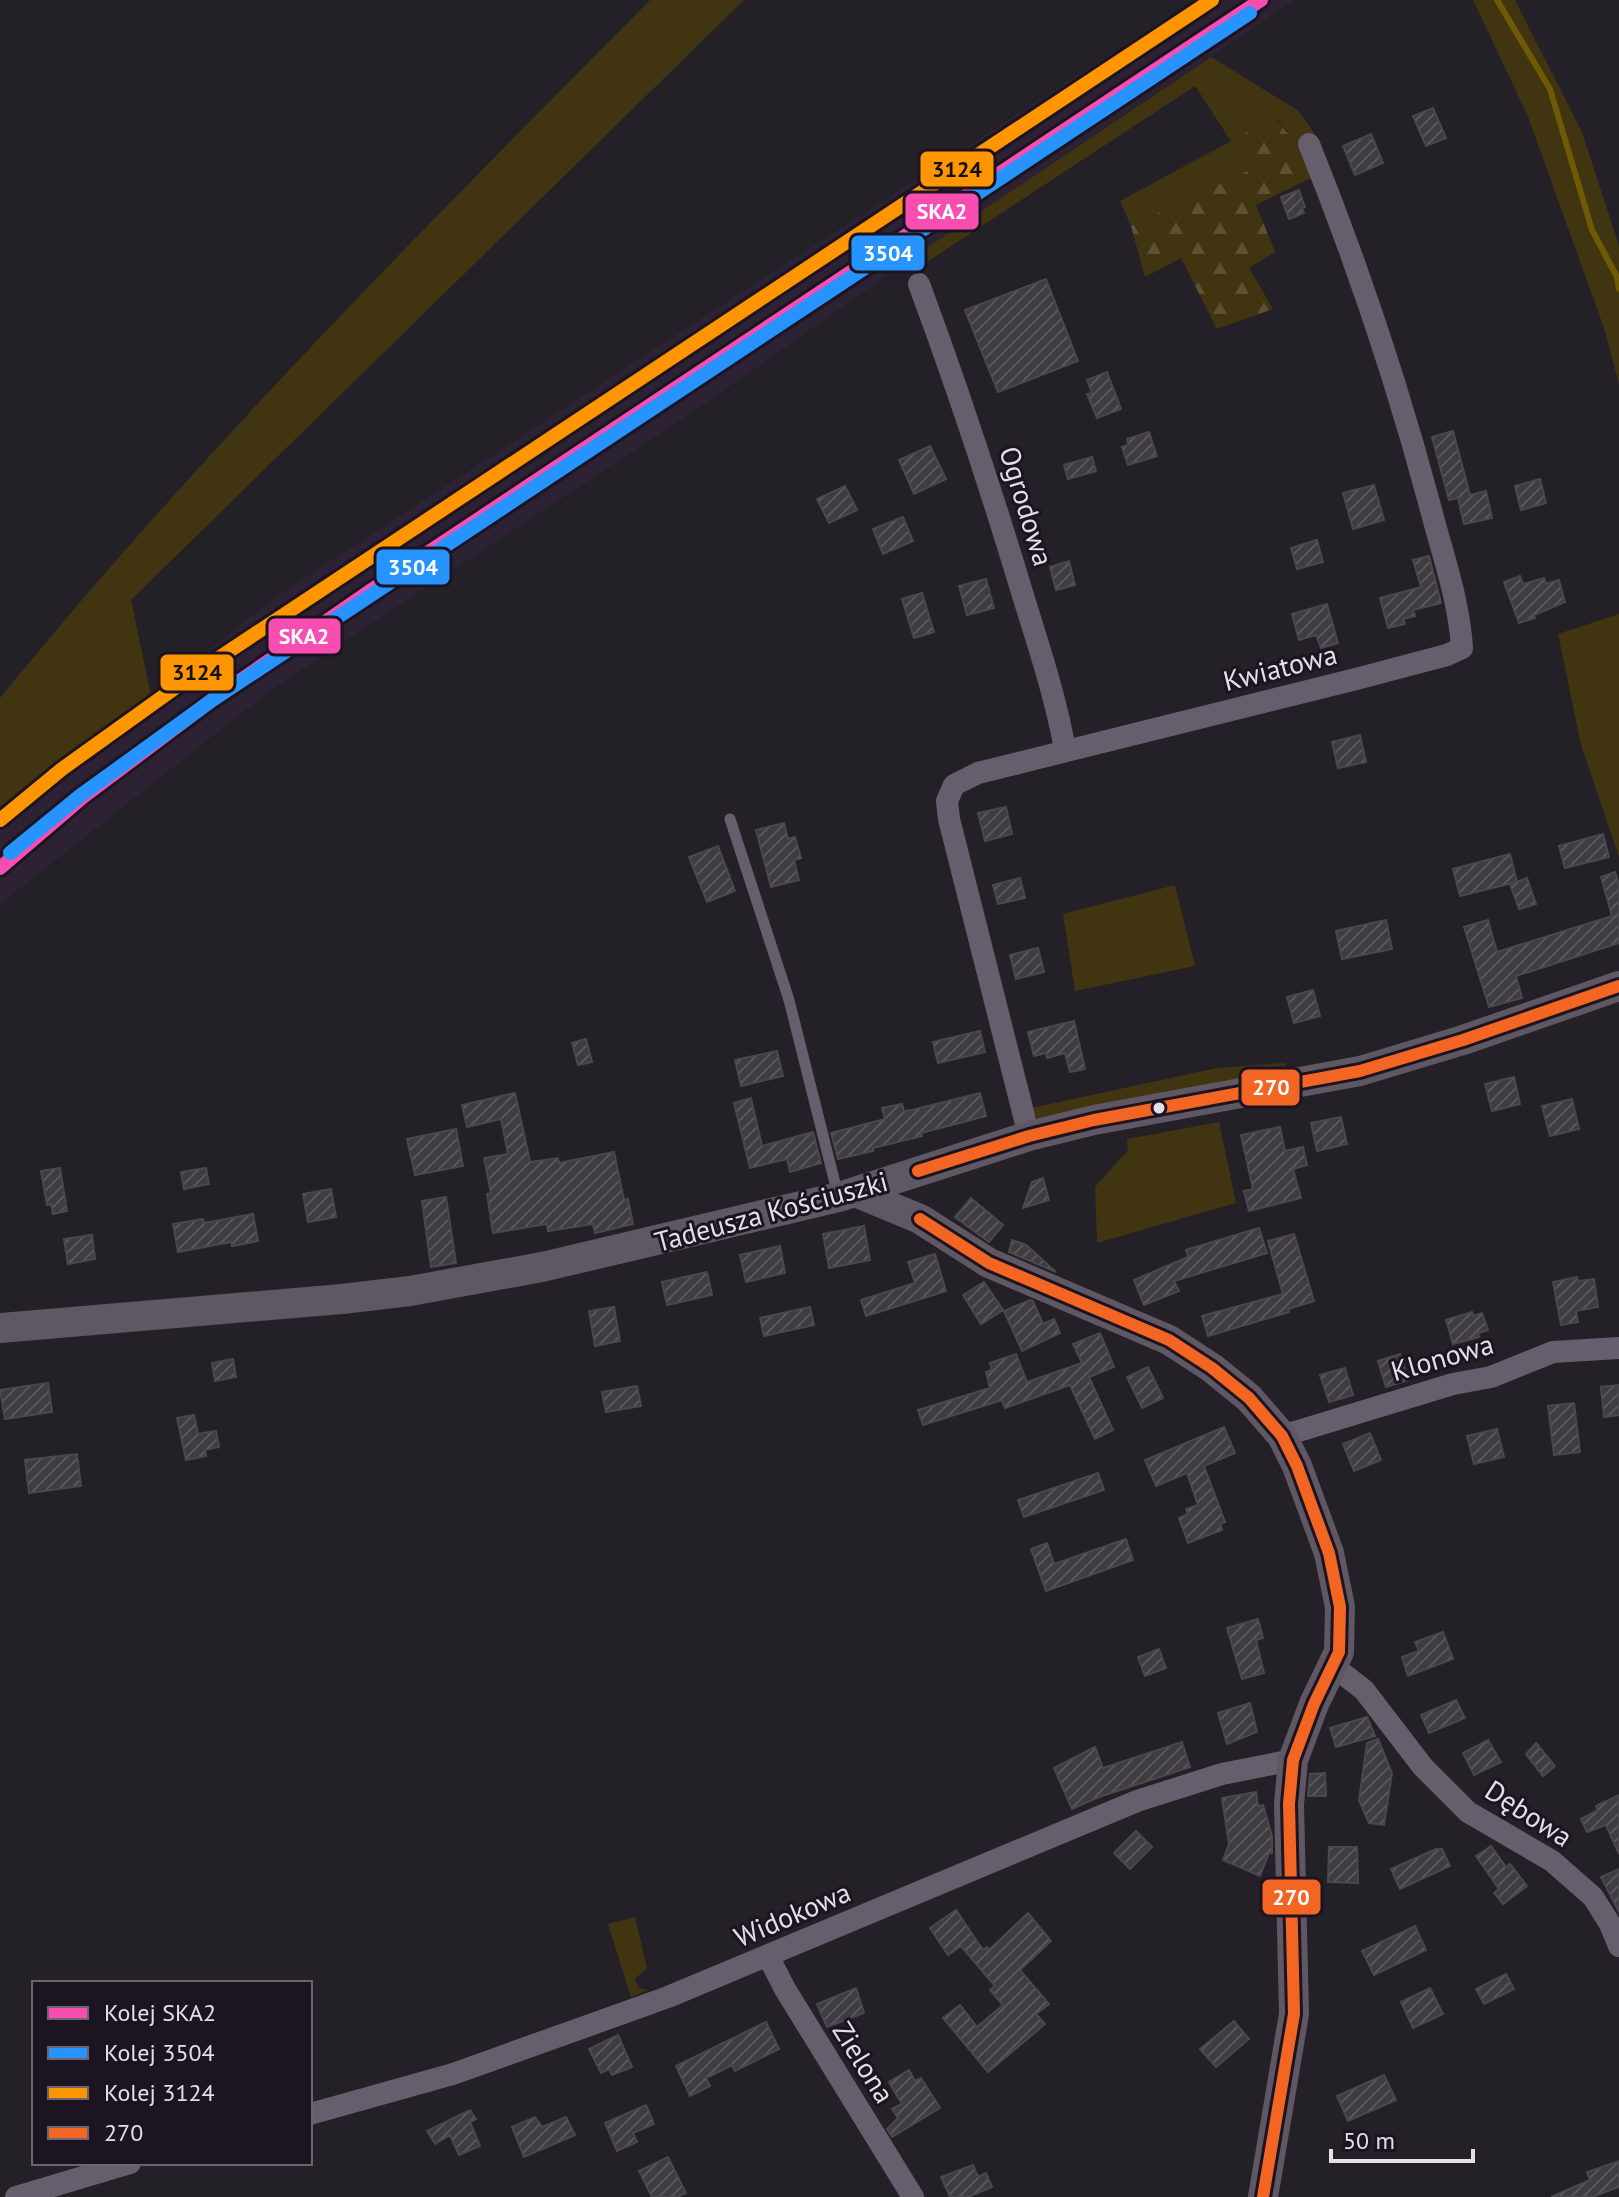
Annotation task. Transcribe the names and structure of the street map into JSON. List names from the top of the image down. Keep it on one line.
{"streets":{"street":["Ogrodowa","Kwiatowa","Tadeusza Kościuszki","Klonowa","Dębowa","Widokowa","Zielona"]},"crossings":[["Ogrodowa","Kwiatowa"],["Kwiatowa","Tadeusza Kościuszki"],["Widokowa","Zielona"]],"lines":["rail line SKA2","rail line 3124","rail line 3504","transit line 270"],"legend":["Kolej SKA2","Kolej 3504","Kolej 3124","270"],"scale_bar":"50 m"}
